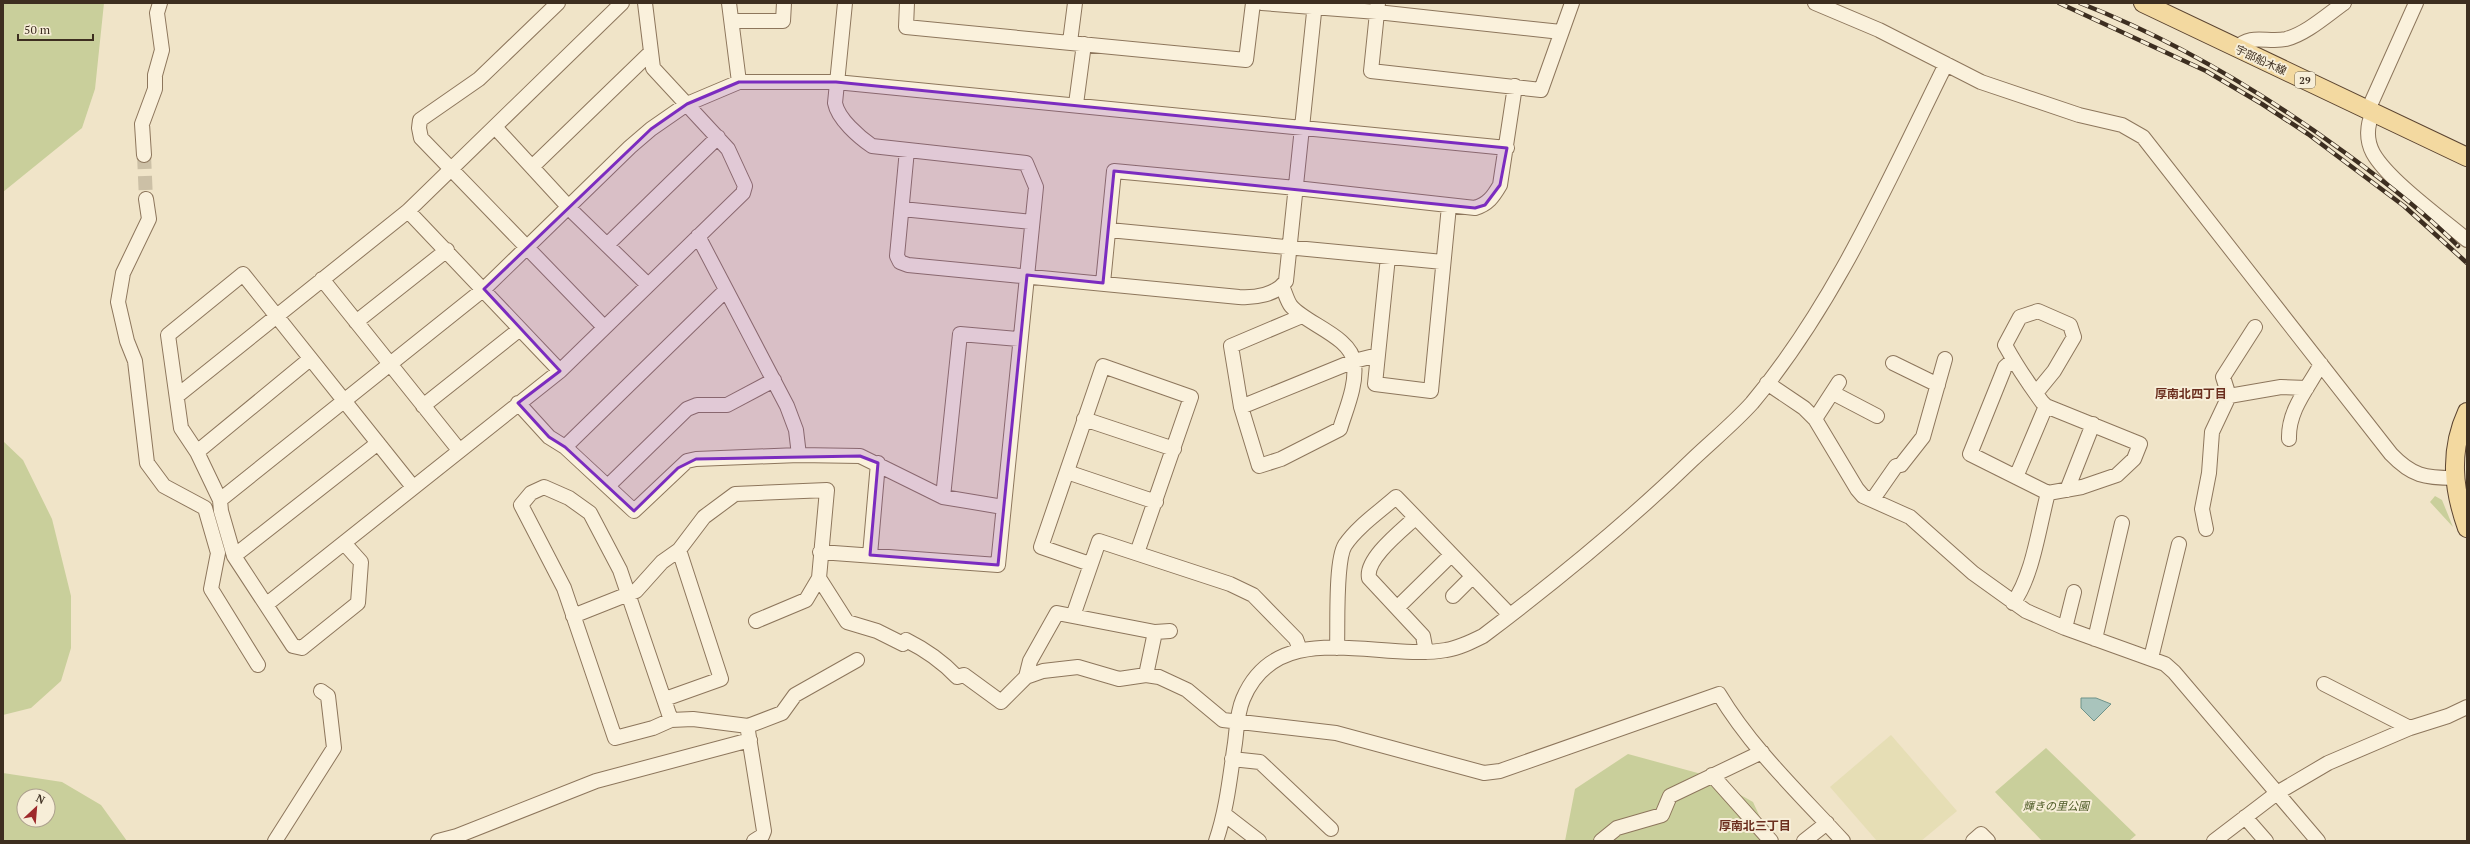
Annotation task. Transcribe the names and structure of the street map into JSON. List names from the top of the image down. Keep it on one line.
{"streets":{"main road":["宇部船木線","29"]},"districts":["厚南北四丁目","厚南北三丁目"],"parks":["輝きの里公園"],"scale_bar":"50 m","north":"top right"}
